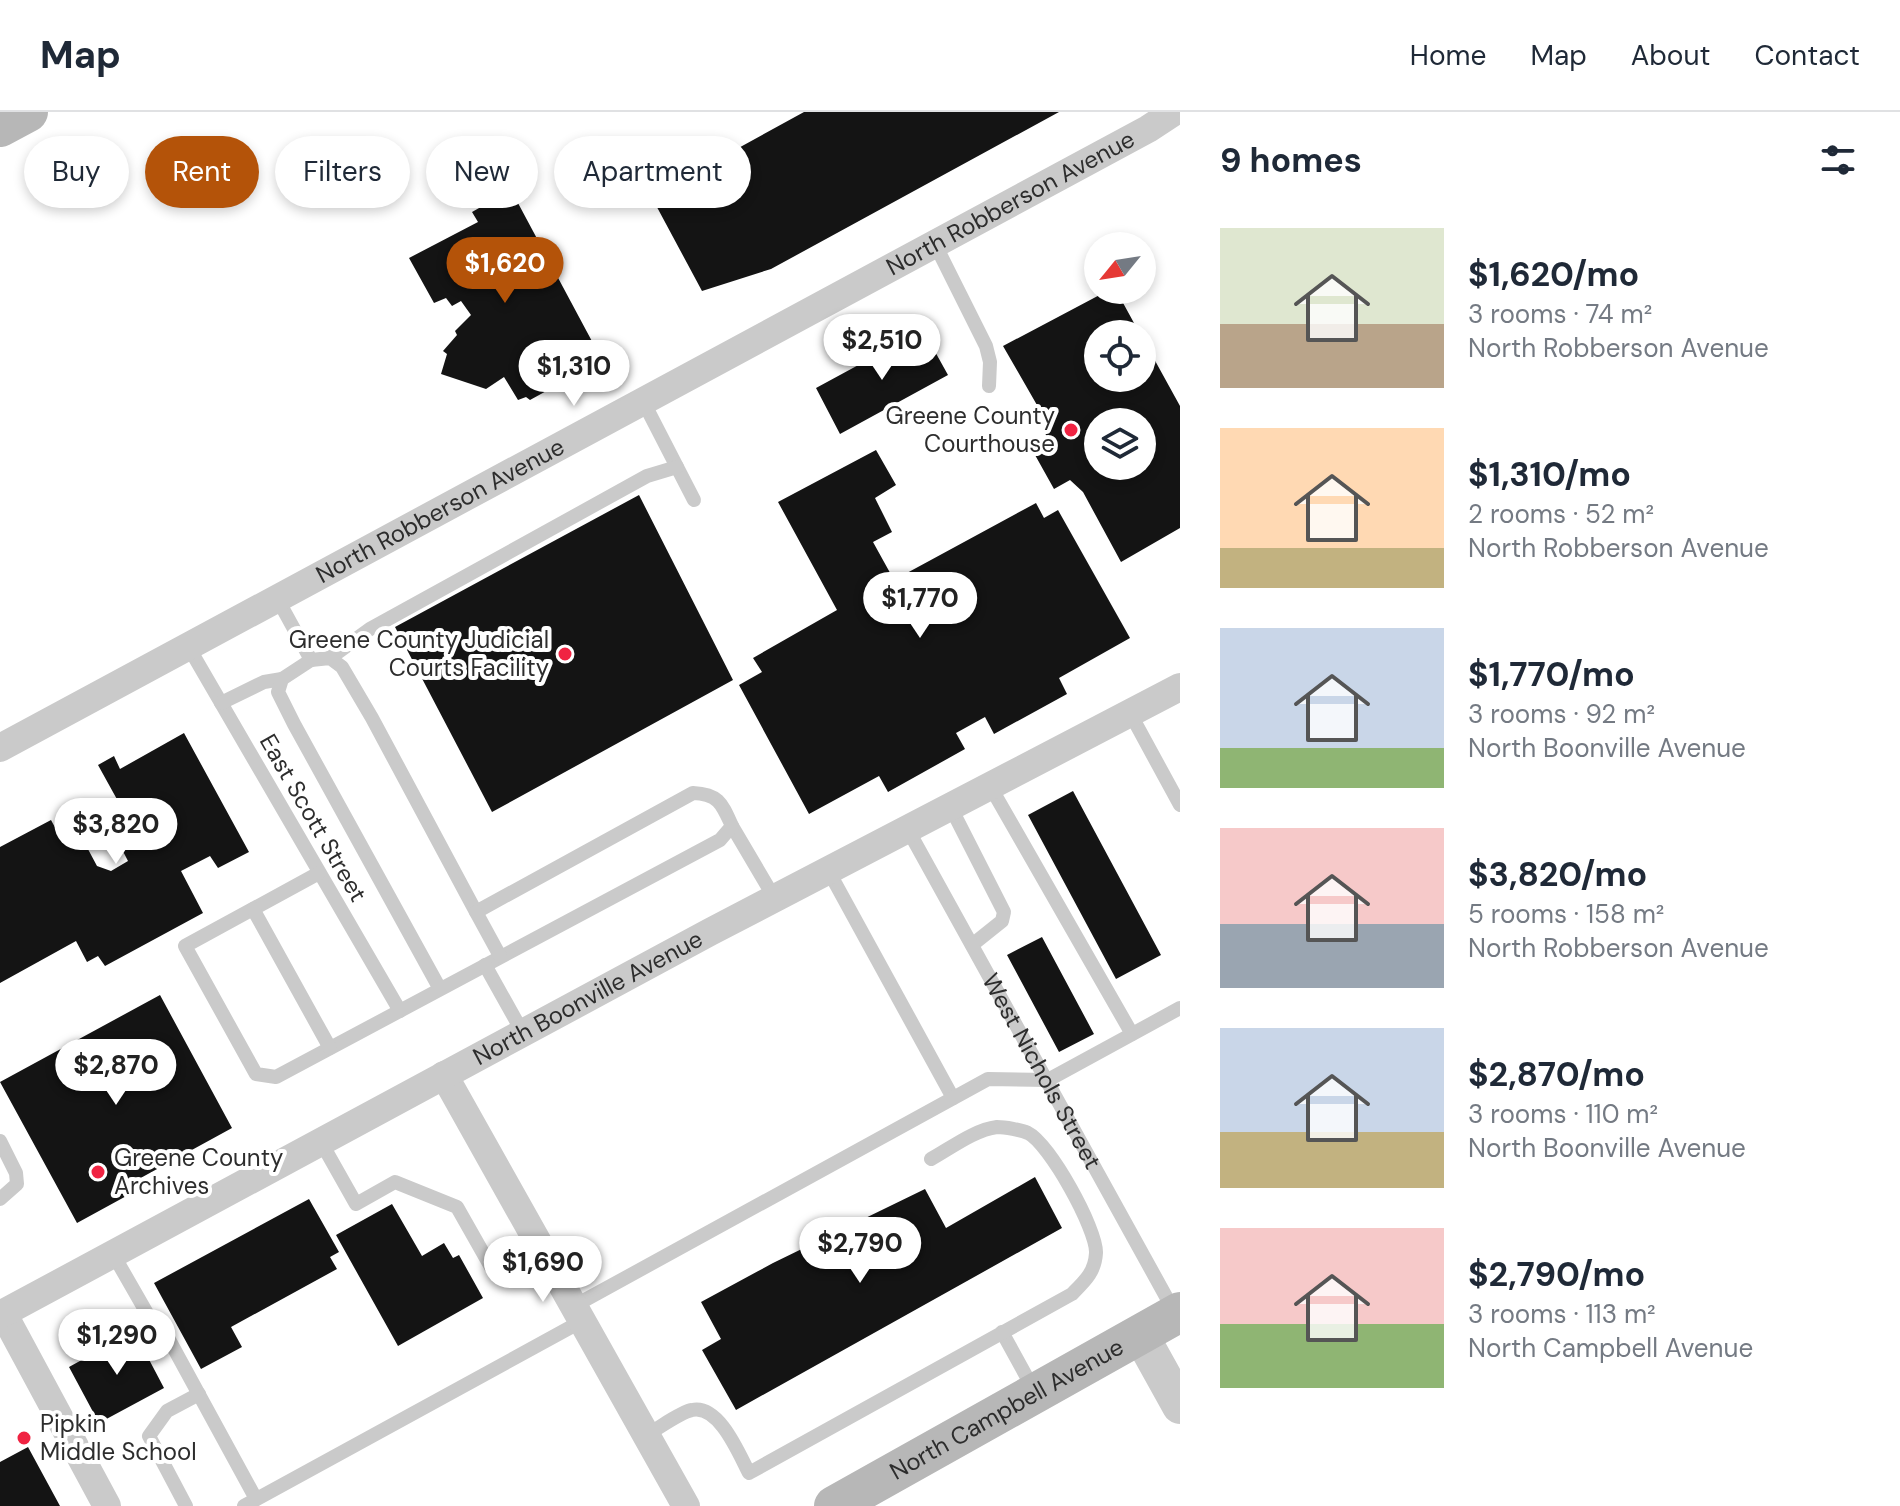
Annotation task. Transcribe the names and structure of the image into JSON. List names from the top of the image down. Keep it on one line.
{"streets":{"main road":["North Campbell Avenue"],"street":["North Robberson Avenue","North Boonville Avenue"],"lane":["East Scott Street","West Nichols Street"]},"crossings":[["North Robberson Avenue","East Scott Street"],["North Boonville Avenue","West Nichols Street"],["West Nichols Street","North Campbell Avenue"]],"places":["Greene County Courthouse","Greene County Judicial Courts Facility","Greene County Archives","Pipkin Middle School"],"north":"bottom left","page":{"header":"Map","nav":["Home","Map","About","Contact"],"heading":"9 homes","chip":["Buy","Rent","Filters","New","Apartment"],"list":[{"name":"$1,620/mo","note":"3 rooms · 74 m² · North Robberson Avenue"},{"name":"$1,310/mo","note":"2 rooms · 52 m² · North Robberson Avenue"},{"name":"$1,770/mo","note":"3 rooms · 92 m² · North Boonville Avenue"},{"name":"$3,820/mo","note":"5 rooms · 158 m² · North Robberson Avenue"},{"name":"$2,870/mo","note":"3 rooms · 110 m² · North Boonville Avenue"},{"name":"$2,790/mo","note":"3 rooms · 113 m² · North Campbell Avenue"}],"price":["$1,620","$2,510","$1,310","$1,770","$3,820","$2,870","$2,790","$1,690","$1,290"]}}
